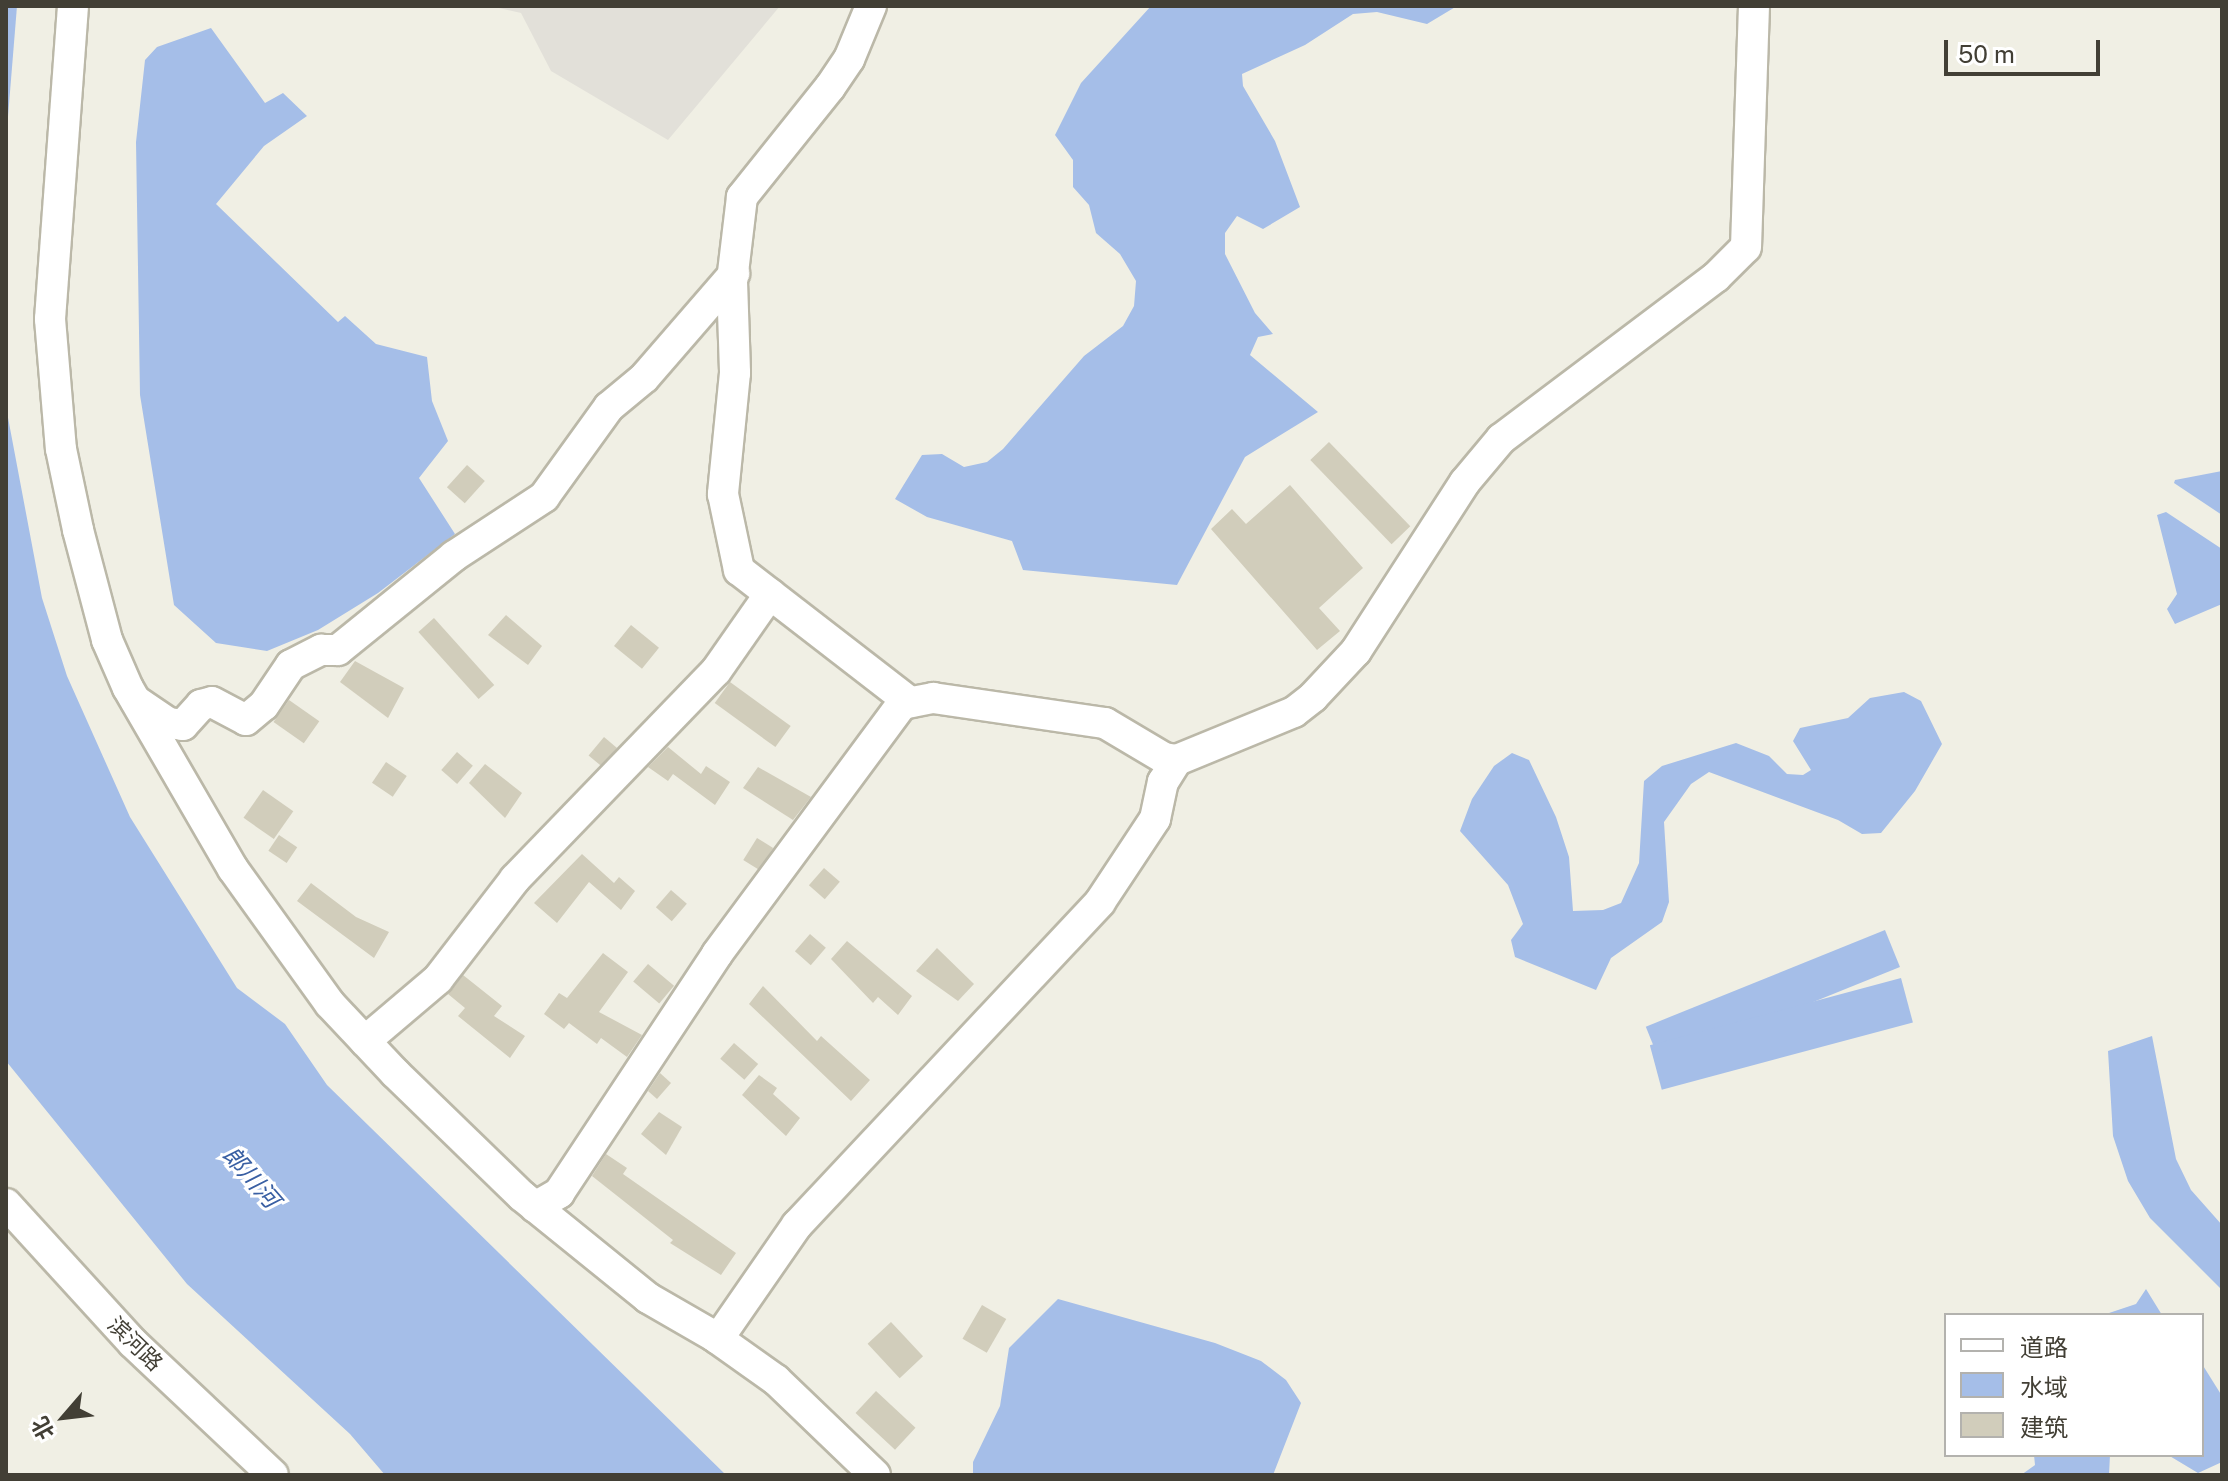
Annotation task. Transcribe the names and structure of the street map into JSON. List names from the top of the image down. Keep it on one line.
{"streets":{"street":["滨河路"]},"water":["郎川河"],"legend":["道路","水域","建筑"],"scale_bar":"50 m","north":"bottom left"}
